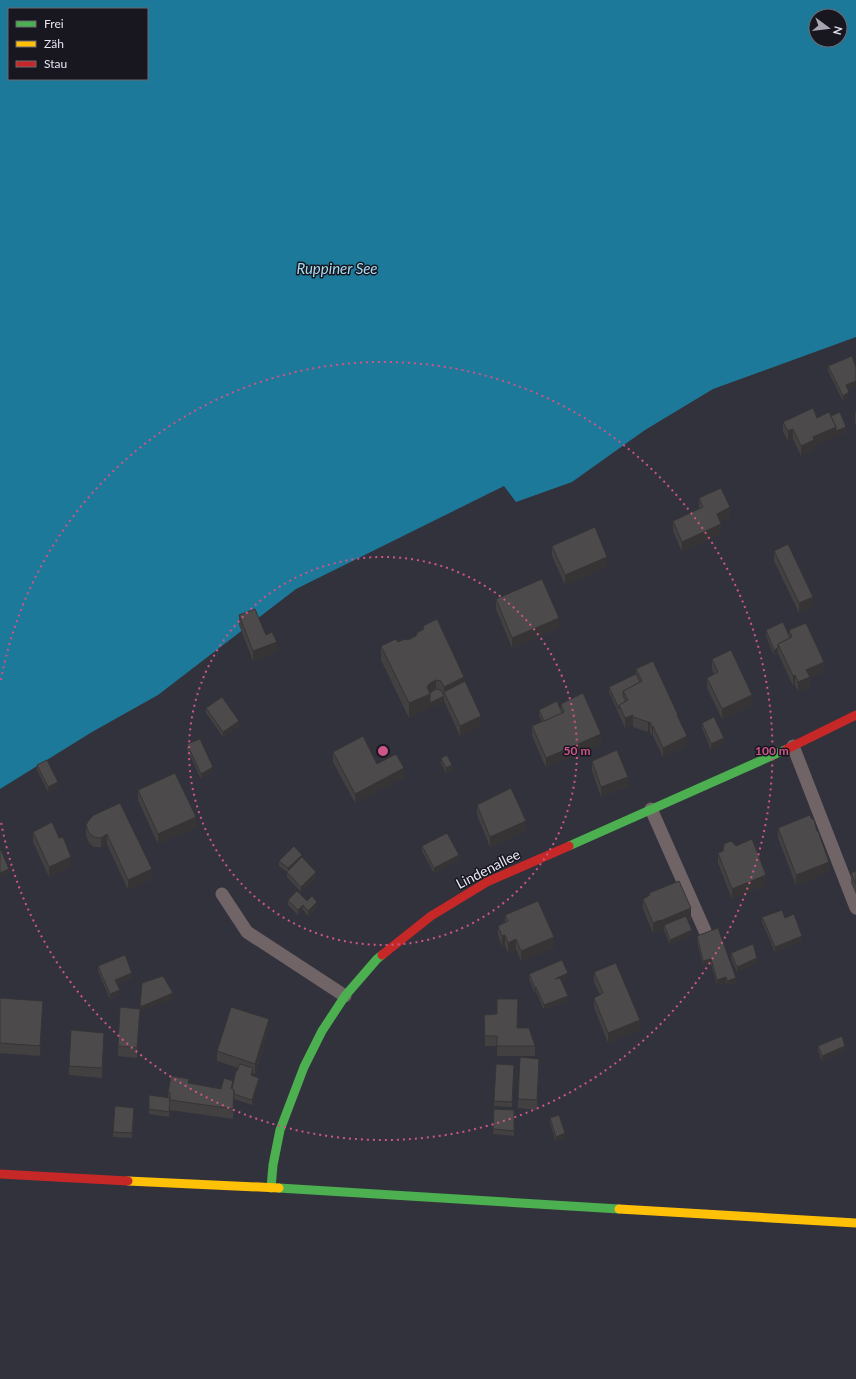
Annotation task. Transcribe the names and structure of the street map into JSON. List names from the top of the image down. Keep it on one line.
{"streets":{"main road":["Lindenallee"]},"water":["Ruppiner See"],"legend":["Frei","Zäh","Stau"],"north":"right","rings":["50 m","100 m"]}
